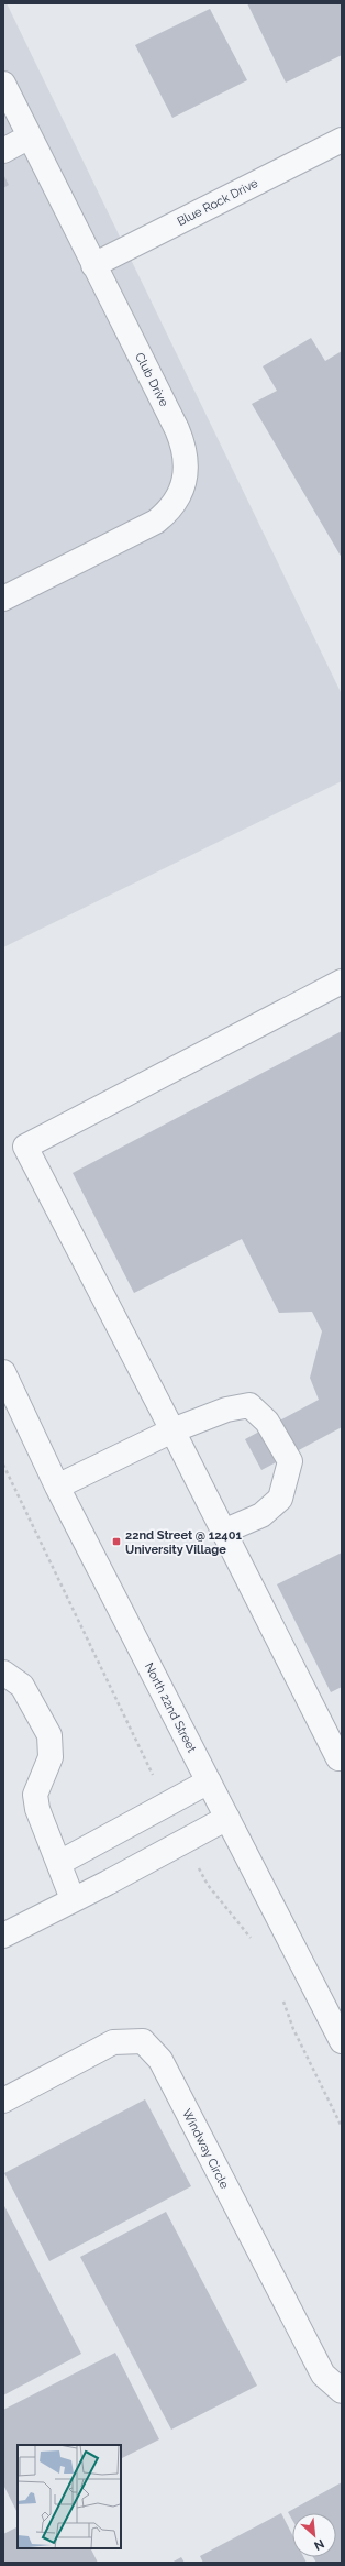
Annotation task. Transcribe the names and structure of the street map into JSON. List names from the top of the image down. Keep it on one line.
{"streets":{"street":["Blue Rock Drive","Club Drive","North 22nd Street","Windway Circle"]},"crossings":[["Blue Rock Drive","Club Drive"]],"places":{"transit":["22nd Street @ 12401 University Village"]},"north":"bottom right"}
